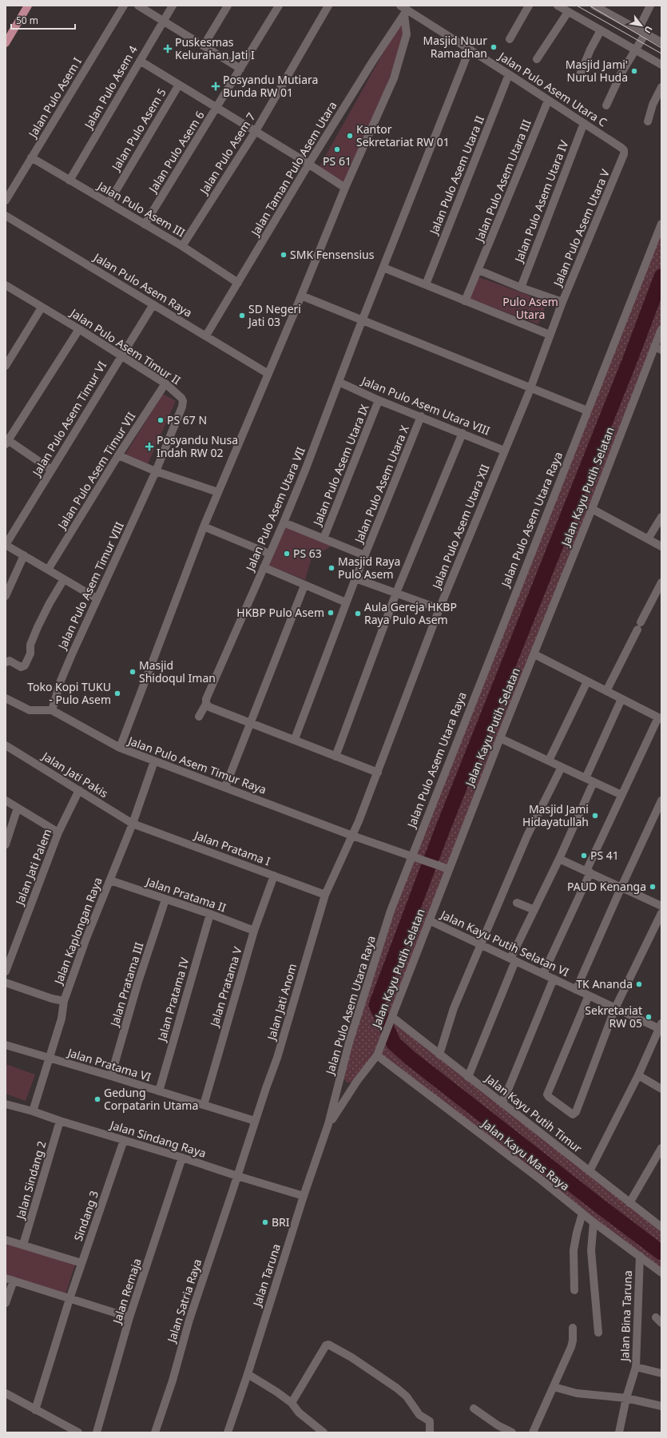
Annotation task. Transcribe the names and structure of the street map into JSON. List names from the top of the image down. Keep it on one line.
{"streets":{"street":["Jalan Pulo Asem 4","Jalan Pulo Asem Utara C","Jalan Pulo Asem I","Jalan Pulo Asem 5","Jalan Pulo Asem 6","Jalan Pulo Asem 7","Jalan Taman Pulo Asem Utara","Jalan Pulo Asem Utara II","Jalan Pulo Asem Utara III","Jalan Pulo Asem Utara IV","Jalan Pulo Asem III","Jalan Pulo Asem Utara V","Jalan Pulo Asem Raya","Jalan Pulo Asem Timur II","Jalan Pulo Asem Utara VIII","Jalan Pulo Asem Timur VI","Jalan Pulo Asem Utara IX","Jalan Pulo Asem Timur VII","Jalan Pulo Asem Utara X","Jalan Kayu Putih Selatan","Jalan Pulo Asem Utara VII","Jalan Pulo Asem Utara Raya","Jalan Pulo Asem Utara XII","Jalan Pulo Asem Timur VIII","Jalan Pulo Asem Timur Raya","Jalan Jati Pakis","Jalan Pratama I","Jalan Jati Palem","Jalan Pratama II","Jalan Kaplongan Raya","Jalan Kayu Putih Selatan VI","Jalan Pratama III","Jalan Pratama V","Jalan Pratama IV","Jalan Jati Anom","Jalan Pratama VI","Jalan Kayu Putih Timur","Jalan Sindang Raya","Jalan Kayu Mas Raya","Jalan Sindang 2","Sindang 3","Jalan Taruna","Jalan Remaja","Jalan Satria Raya","Jalan Bina Taruna"]},"crossings":[["Jalan Pulo Asem 4","Jalan Pulo Asem III"],["Jalan Pulo Asem Utara C","Jalan Taman Pulo Asem Utara"],["Jalan Pulo Asem Utara C","Jalan Pulo Asem Utara II"],["Jalan Pulo Asem Utara C","Jalan Pulo Asem Utara III"],["Jalan Pulo Asem Utara C","Jalan Pulo Asem Utara IV"],["Jalan Pulo Asem Utara C","Jalan Pulo Asem Utara V"],["Jalan Pulo Asem Utara C","Jalan Pulo Asem Utara VII"],["Jalan Pulo Asem I","Jalan Pulo Asem III"],["Jalan Pulo Asem 5","Jalan Pulo Asem III"],["Jalan Pulo Asem 6","Jalan Pulo Asem III"],["Jalan Pulo Asem 7","Jalan Pulo Asem III"],["Jalan Taman Pulo Asem Utara","Jalan Pulo Asem III"],["Jalan Taman Pulo Asem Utara","Jalan Pulo Asem Raya"],["Jalan Pulo Asem Utara V","Jalan Pulo Asem Utara XII"],["Jalan Pulo Asem Raya","Jalan Pulo Asem Timur VI"],["Jalan Pulo Asem Raya","Jalan Pulo Asem Timur Raya"],["Jalan Pulo Asem Timur II","Jalan Pulo Asem Timur VI"],["Jalan Pulo Asem Timur II","Jalan Pulo Asem Timur VII"],["Jalan Pulo Asem Timur II","Jalan Pulo Asem Timur VIII"],["Jalan Pulo Asem Utara VIII","Jalan Pulo Asem Utara IX"],["Jalan Pulo Asem Utara VIII","Jalan Pulo Asem Utara X"],["Jalan Pulo Asem Utara VIII","Jalan Pulo Asem Utara VII"],["Jalan Pulo Asem Utara VIII","Jalan Pulo Asem Utara XII"],["Jalan Kayu Putih Selatan","Jalan Pulo Asem Utara Raya"],["Jalan Kayu Putih Selatan","Jalan Pulo Asem Timur Raya"],["Jalan Kayu Putih Selatan","Jalan Kayu Putih Selatan VI"],["Jalan Kayu Putih Selatan","Jalan Kayu Putih Timur"],["Jalan Kayu Putih Selatan","Jalan Kayu Mas Raya"],["Jalan Kayu Putih Selatan","Jalan Taruna"],["Jalan Pulo Asem Utara Raya","Jalan Pulo Asem Timur Raya"],["Jalan Pulo Asem Utara Raya","Jalan Taruna"],["Jalan Pulo Asem Utara XII","Jalan Pulo Asem Timur Raya"],["Jalan Pulo Asem Utara XII","Jalan Jati Anom"],["Jalan Pulo Asem Timur Raya","Jalan Kaplongan Raya"],["Jalan Pulo Asem Timur Raya","Jalan Jati Anom"],["Jalan Jati Pakis","Jalan Pratama I"],["Jalan Jati Pakis","Jalan Jati Palem"],["Jalan Jati Pakis","Jalan Kaplongan Raya"],["Jalan Pratama I","Jalan Kaplongan Raya"],["Jalan Pratama I","Jalan Pratama V"],["Jalan Pratama I","Jalan Jati Anom"],["Jalan Pratama II","Jalan Kaplongan Raya"],["Jalan Pratama II","Jalan Pratama III"],["Jalan Pratama II","Jalan Pratama V"],["Jalan Pratama II","Jalan Pratama IV"],["Jalan Kaplongan Raya","Jalan Pratama VI"],["Jalan Kaplongan Raya","Jalan Sindang Raya"],["Jalan Pratama III","Jalan Pratama VI"],["Jalan Pratama V","Jalan Pratama VI"],["Jalan Pratama IV","Jalan Pratama VI"],["Jalan Jati Anom","Jalan Pratama VI"],["Jalan Jati Anom","Jalan Sindang Raya"],["Jalan Jati Anom","Jalan Satria Raya"],["Jalan Sindang Raya","Jalan Sindang 2"],["Jalan Sindang Raya","Sindang 3"],["Jalan Sindang Raya","Jalan Taruna"],["Jalan Sindang Raya","Jalan Remaja"],["Jalan Sindang Raya","Jalan Satria Raya"],["Jalan Kayu Mas Raya","Jalan Bina Taruna"]],"parks":["Pulo Asem Utara"],"places":{"other":["Masjid Nuur Ramadhan","Masjid Jami' Nurul Huda","Kantor Sekretariat RW 01","PS 61","SMK Fensensius","SD Negeri Jati 03","PS 67 N","PS 63","Masjid Raya Pulo Asem","HKBP Pulo Asem","Aula Gereja HKBP Raya Pulo Asem","Masjid Shidoqul Iman","Toko Kopi TUKU - Pulo Asem","Masjid Jami Hidayatullah","PS 41","PAUD Kenanga","TK Ananda","Sekretariat RW 05","Gedung Corpatarin Utama","BRI"],"health":["Puskesmas Kelurahan Jati I","Posyandu Mutiara Bunda RW 01","Posyandu Nusa Indah RW 02"]},"scale_bar":"50 m","north":"bottom right"}
